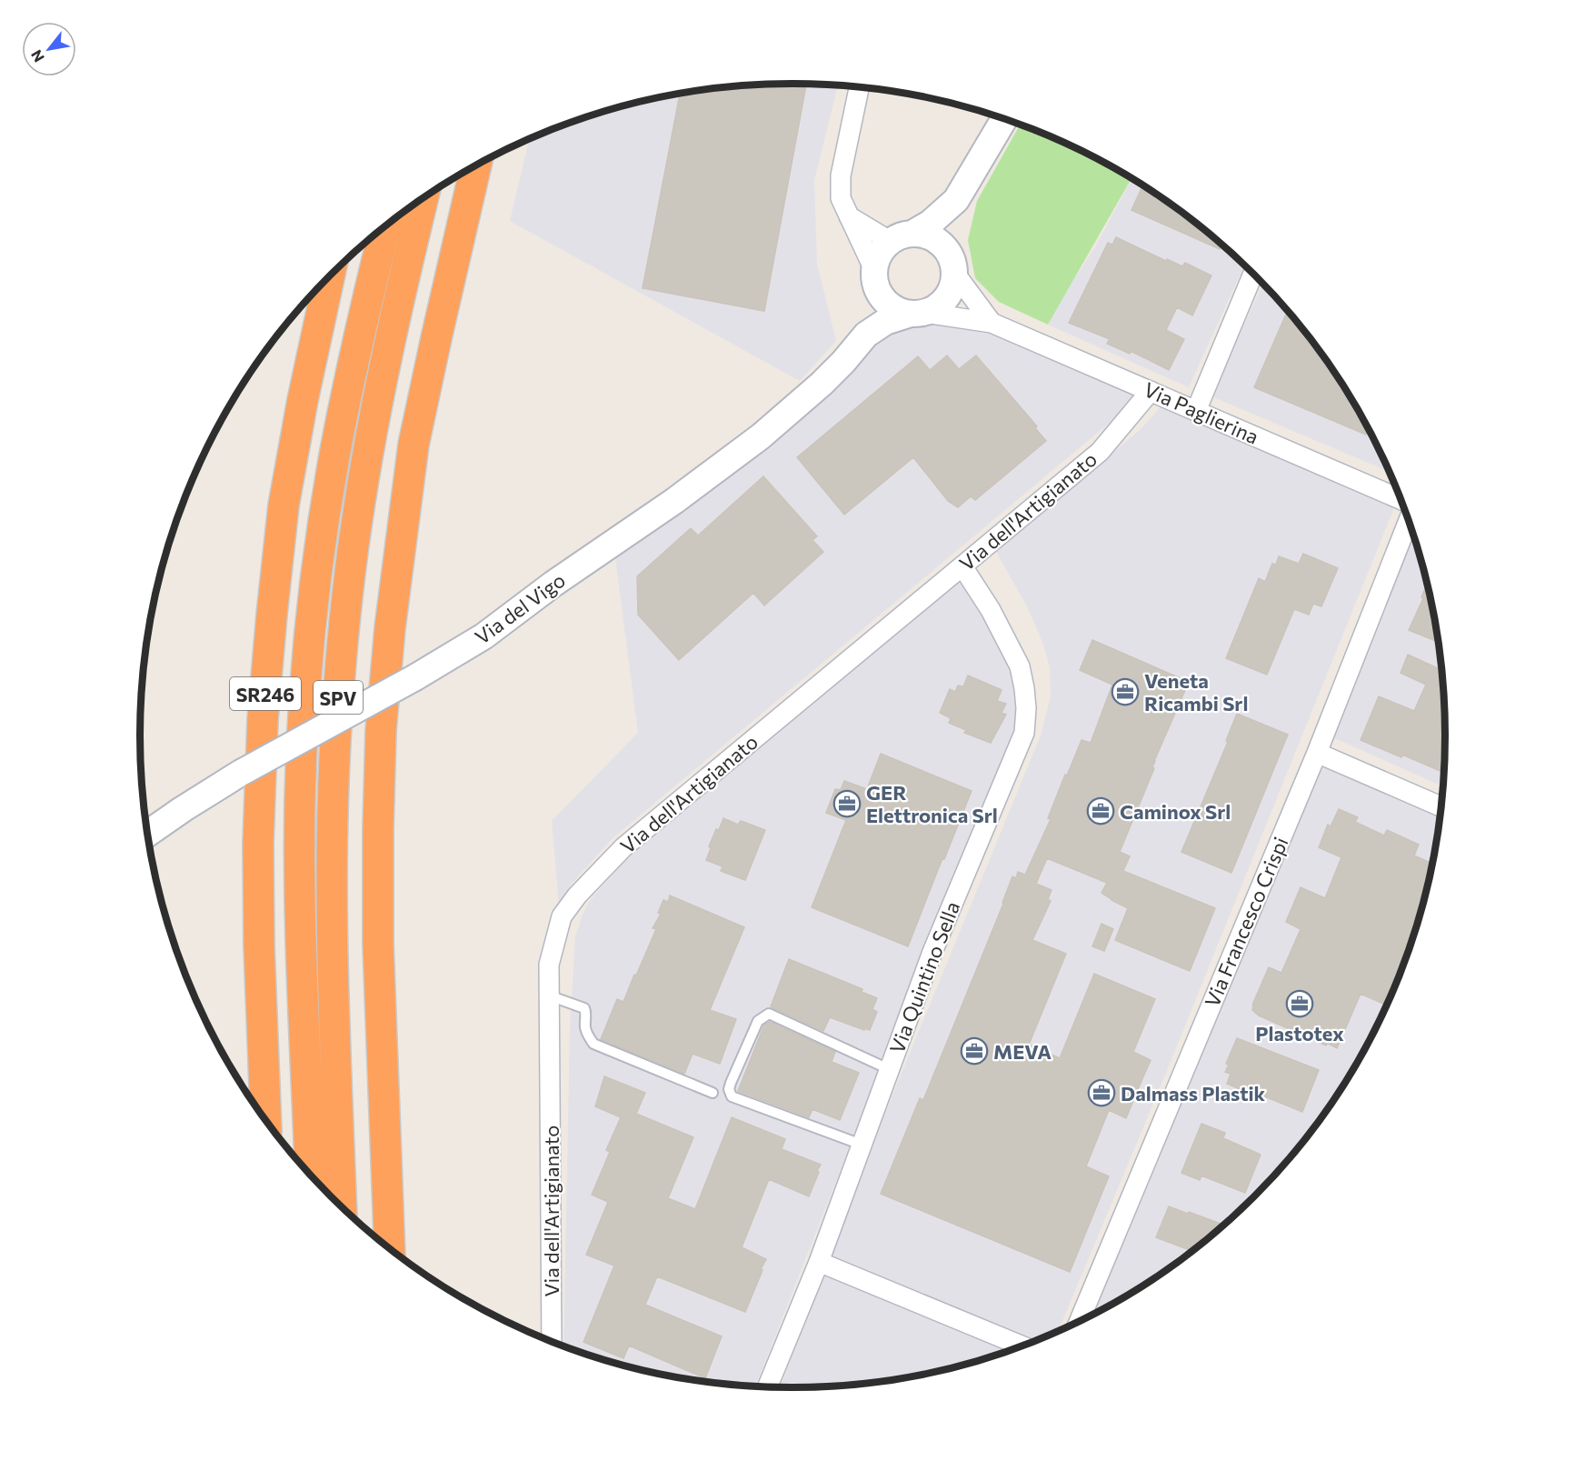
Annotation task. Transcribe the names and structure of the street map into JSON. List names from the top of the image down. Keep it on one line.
{"streets":{"highway":["SR246","SPV"],"street":["Via Paglierina","Via dell'Artigianato","Via del Vigo","Via Francesco Crispi","Via Quintino Sella"]},"crossings":[["Via Paglierina","Via dell'Artigianato"],["Via Paglierina","Via del Vigo"],["Via dell'Artigianato","Via Quintino Sella"]],"places":{"office":["Veneta Ricambi Srl","GER Elettronica Srl","Caminox Srl","Plastotex","MEVA","Dalmass Plastik"]},"north":"bottom left"}
